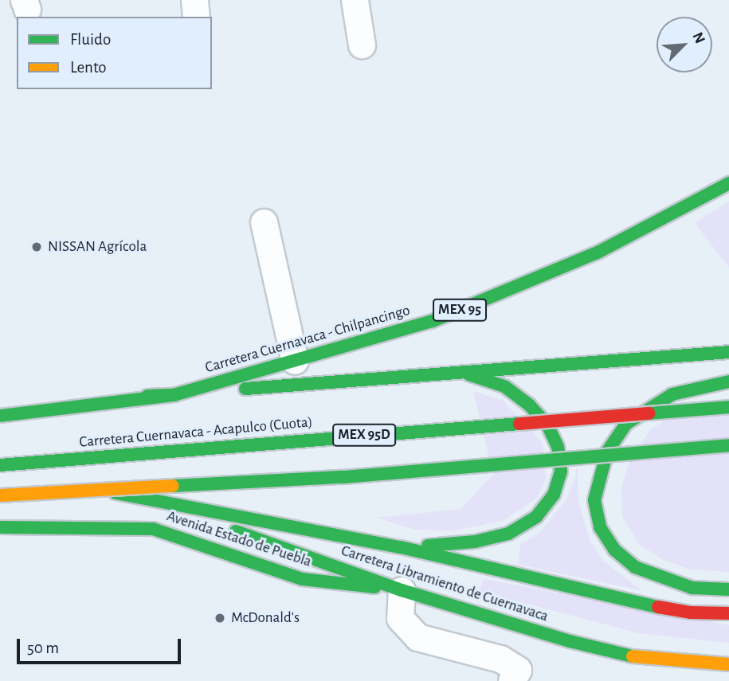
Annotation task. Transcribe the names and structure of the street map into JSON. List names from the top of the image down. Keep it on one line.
{"streets":{"main road":["MEX 95","Carretera Cuernavaca - Chilpancingo","Carretera Cuernavaca - Acapulco (Cuota)","MEX 95D","Avenida Estado de Puebla","Carretera Libramiento de Cuernavaca"]},"crossings":[["MEX 95","Carretera Cuernavaca - Chilpancingo"],["Avenida Estado de Puebla","Carretera Libramiento de Cuernavaca"]],"places":["NISSAN Agrícola","McDonald's"],"legend":["Fluido","Lento"],"scale_bar":"50 m","north":"top right"}
